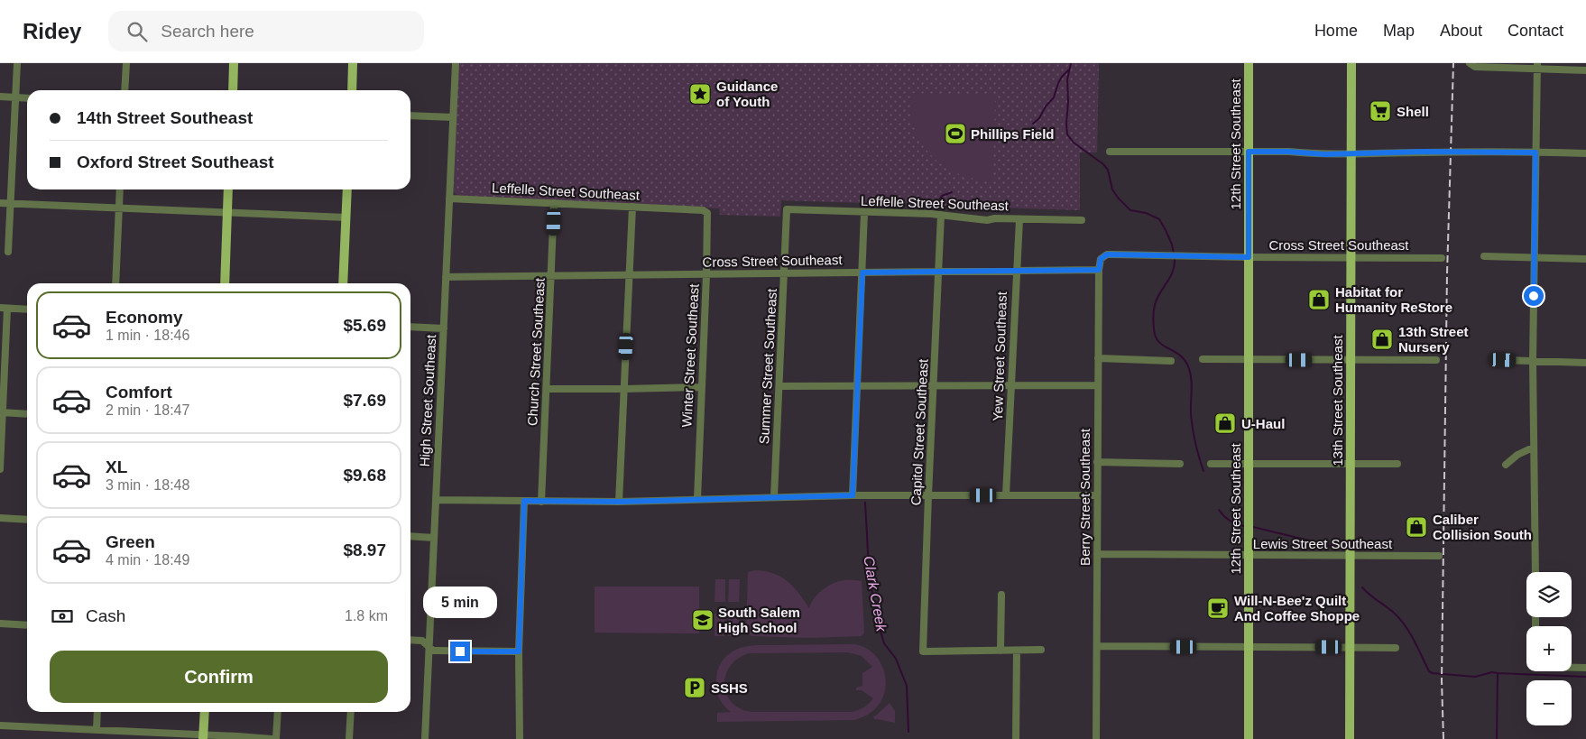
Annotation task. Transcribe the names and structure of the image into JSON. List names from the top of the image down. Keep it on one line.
{"streets":{"main road":["12th Street Southeast","13th Street Southeast"],"street":["Leffelle Street Southeast","Cross Street Southeast","Church Street Southeast","Winter Street Southeast","Yew Street Southeast","Summer Street Southeast","High Street Southeast","Capitol Street Southeast","Berry Street Southeast","Lewis Street Southeast"]},"crossings":[["12th Street Southeast","Cross Street Southeast"],["12th Street Southeast","Lewis Street Southeast"],["Leffelle Street Southeast","Church Street Southeast"],["Leffelle Street Southeast","Winter Street Southeast"],["Leffelle Street Southeast","Yew Street Southeast"],["Leffelle Street Southeast","Summer Street Southeast"],["Leffelle Street Southeast","High Street Southeast"],["Leffelle Street Southeast","Capitol Street Southeast"],["Cross Street Southeast","Church Street Southeast"],["Cross Street Southeast","Winter Street Southeast"],["Cross Street Southeast","Yew Street Southeast"],["Cross Street Southeast","Summer Street Southeast"],["Cross Street Southeast","High Street Southeast"],["Cross Street Southeast","13th Street Southeast"],["Cross Street Southeast","Capitol Street Southeast"],["Cross Street Southeast","Berry Street Southeast"],["13th Street Southeast","Lewis Street Southeast"],["Berry Street Southeast","Lewis Street Southeast"]],"water":["Clark Creek"],"places":{"place":["Guidance of Youth"],"supermarket":["Shell"],"sports":["Phillips Field"],"shop":["Habitat for Humanity ReStore","13th Street Nursery","U-Haul","Caliber Collision South"],"cafe":["Will-N-Bee'z Quilt And Coffee Shoppe"],"school or university":["South Salem High School"],"parking":["SSHS"]},"page":{"header":"Ridey","search":"Search here","nav":["Home","Map","About","Contact"],"banner":["14th Street Southeast","Oxford Street Southeast"],"list":[{"name":"Economy","note":"1 min · 18:46","value":"$5.69"},{"name":"Comfort","note":"2 min · 18:47","value":"$7.69"},{"name":"XL","note":"3 min · 18:48","value":"$9.68"},{"name":"Green","note":"4 min · 18:49","value":"$8.97"}],"map_buttons":["+","−"],"bubble":"5 min","pay":["Cash","1.8 km"],"buttons":"Confirm"}}
